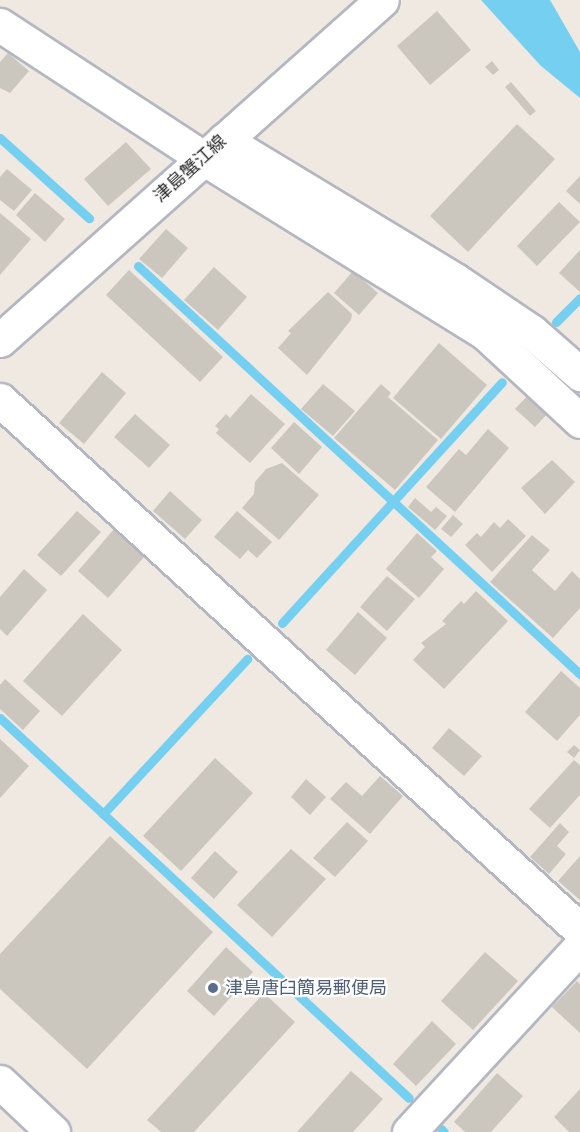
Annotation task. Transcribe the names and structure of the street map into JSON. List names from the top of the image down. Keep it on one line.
{"streets":{"street":["津島蟹江線"]},"places":["津島唐臼簡易郵便局"]}
